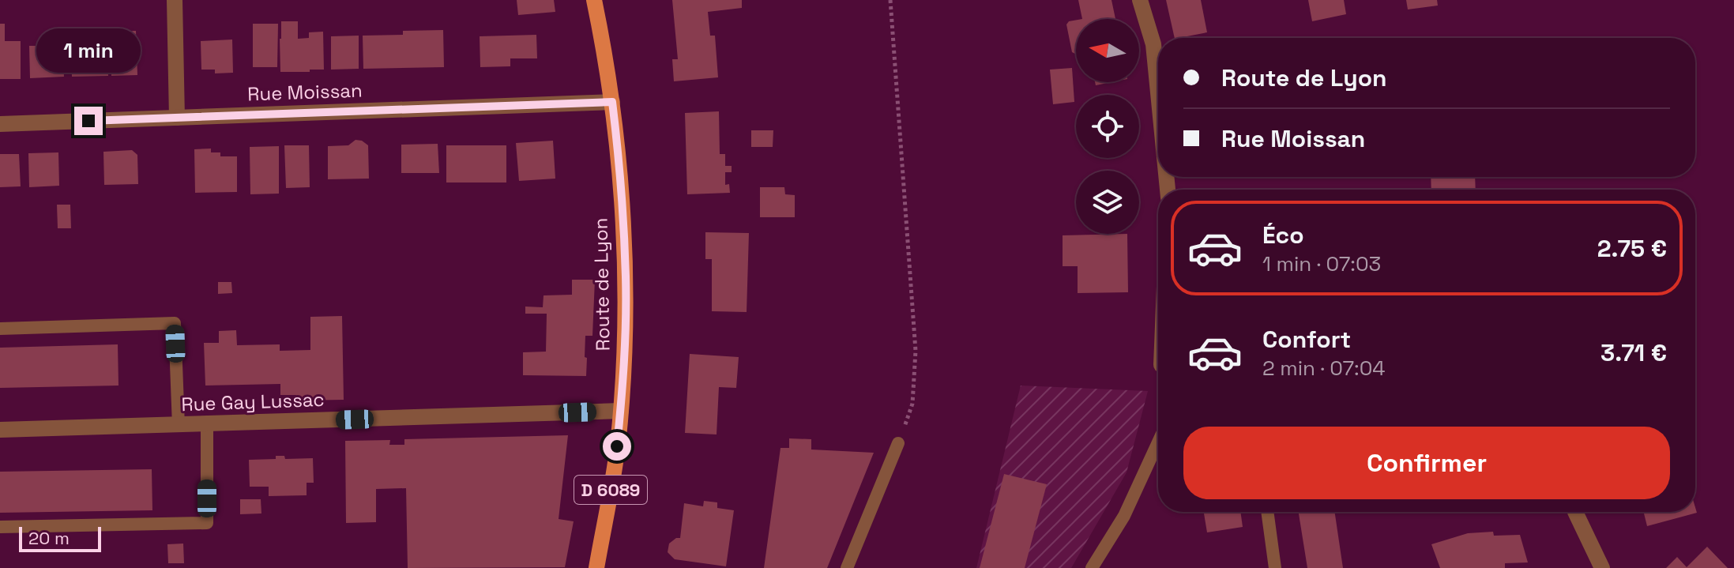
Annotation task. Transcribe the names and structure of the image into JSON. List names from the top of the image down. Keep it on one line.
{"streets":{"main road":["Route de Lyon","D 6089"],"street":["Rue Moissan","Rue Gay Lussac"]},"crossings":[["Rue Moissan","Route de Lyon"],["Route de Lyon","Rue Gay Lussac"]],"scale_bar":"20 m","north":"left","page":{"bubble":"1 min","banner":["Route de Lyon","Rue Moissan"],"list":[{"name":"Éco","note":"1 min · 07:03","value":"2.75 €"},{"name":"Confort","note":"2 min · 07:04","value":"3.71 €"}],"buttons":"Confirmer","scale":"20 m"}}
